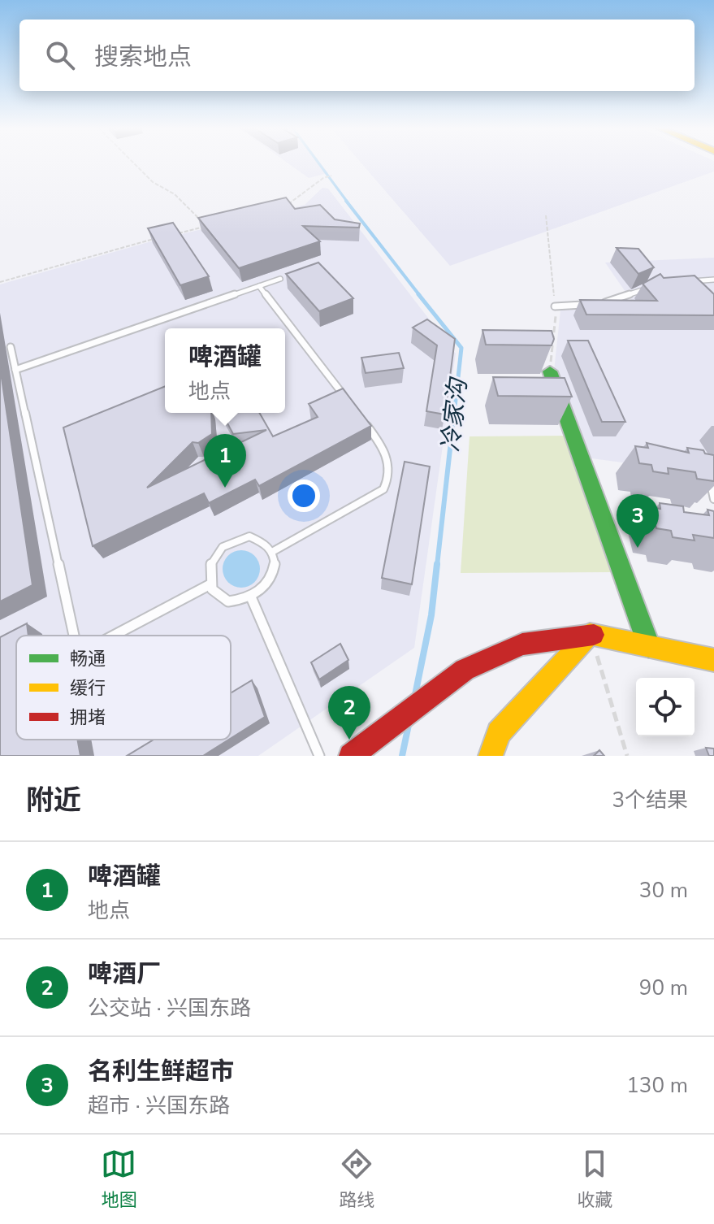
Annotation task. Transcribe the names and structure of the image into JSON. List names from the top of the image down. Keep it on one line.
{"water":["冷家沟"],"legend":["畅通","缓行","拥堵"],"page":{"search":"搜索地点","popup":["啤酒罐","地点"],"pins":["1","3","2"],"heading":["附近","3个结果"],"list":[{"mark":"1","name":"啤酒罐","note":"地点","value":"30 m"},{"mark":"2","name":"啤酒厂","note":"公交站 · 兴国东路","value":"90 m"},{"mark":"3","name":"名利生鲜超市","note":"超市 · 兴国东路","value":"130 m"}],"nav":["地图","路线","收藏"]}}
